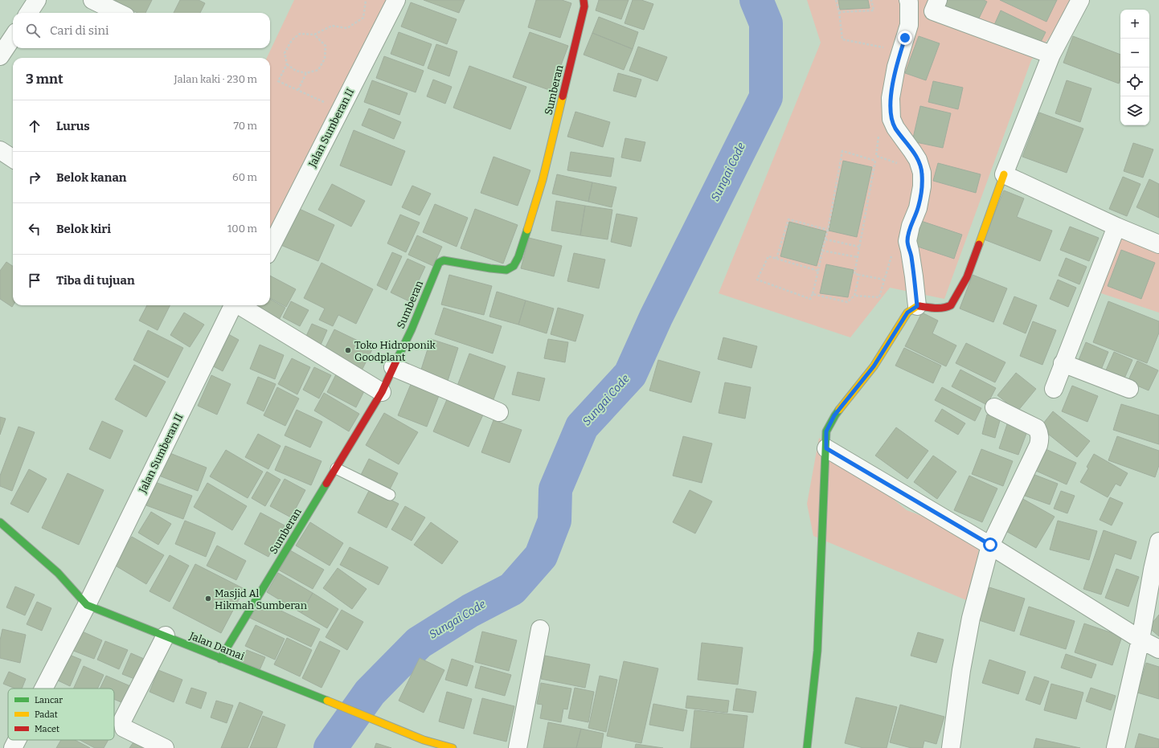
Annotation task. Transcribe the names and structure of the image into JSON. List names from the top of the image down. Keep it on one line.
{"streets":{"street":["Sumberan","Jalan Sumberan II","Jalan Damai"]},"crossings":[["Sumberan","Jalan Damai"],["Jalan Sumberan II","Jalan Damai"]],"water":["Sungai Code"],"places":["Toko Hidroponik Goodplant","Masjid Al Hikmah Sumberan"],"legend":["Lancar","Padat","Macet"],"page":{"map_buttons":["+","−"],"search":"Cari di sini","heading":["3 mnt","Jalan kaki · 230 m"],"list":[["Lurus","70 m"],["Belok kanan","60 m"],["Belok kiri","100 m"],"Tiba di tujuan"]}}
